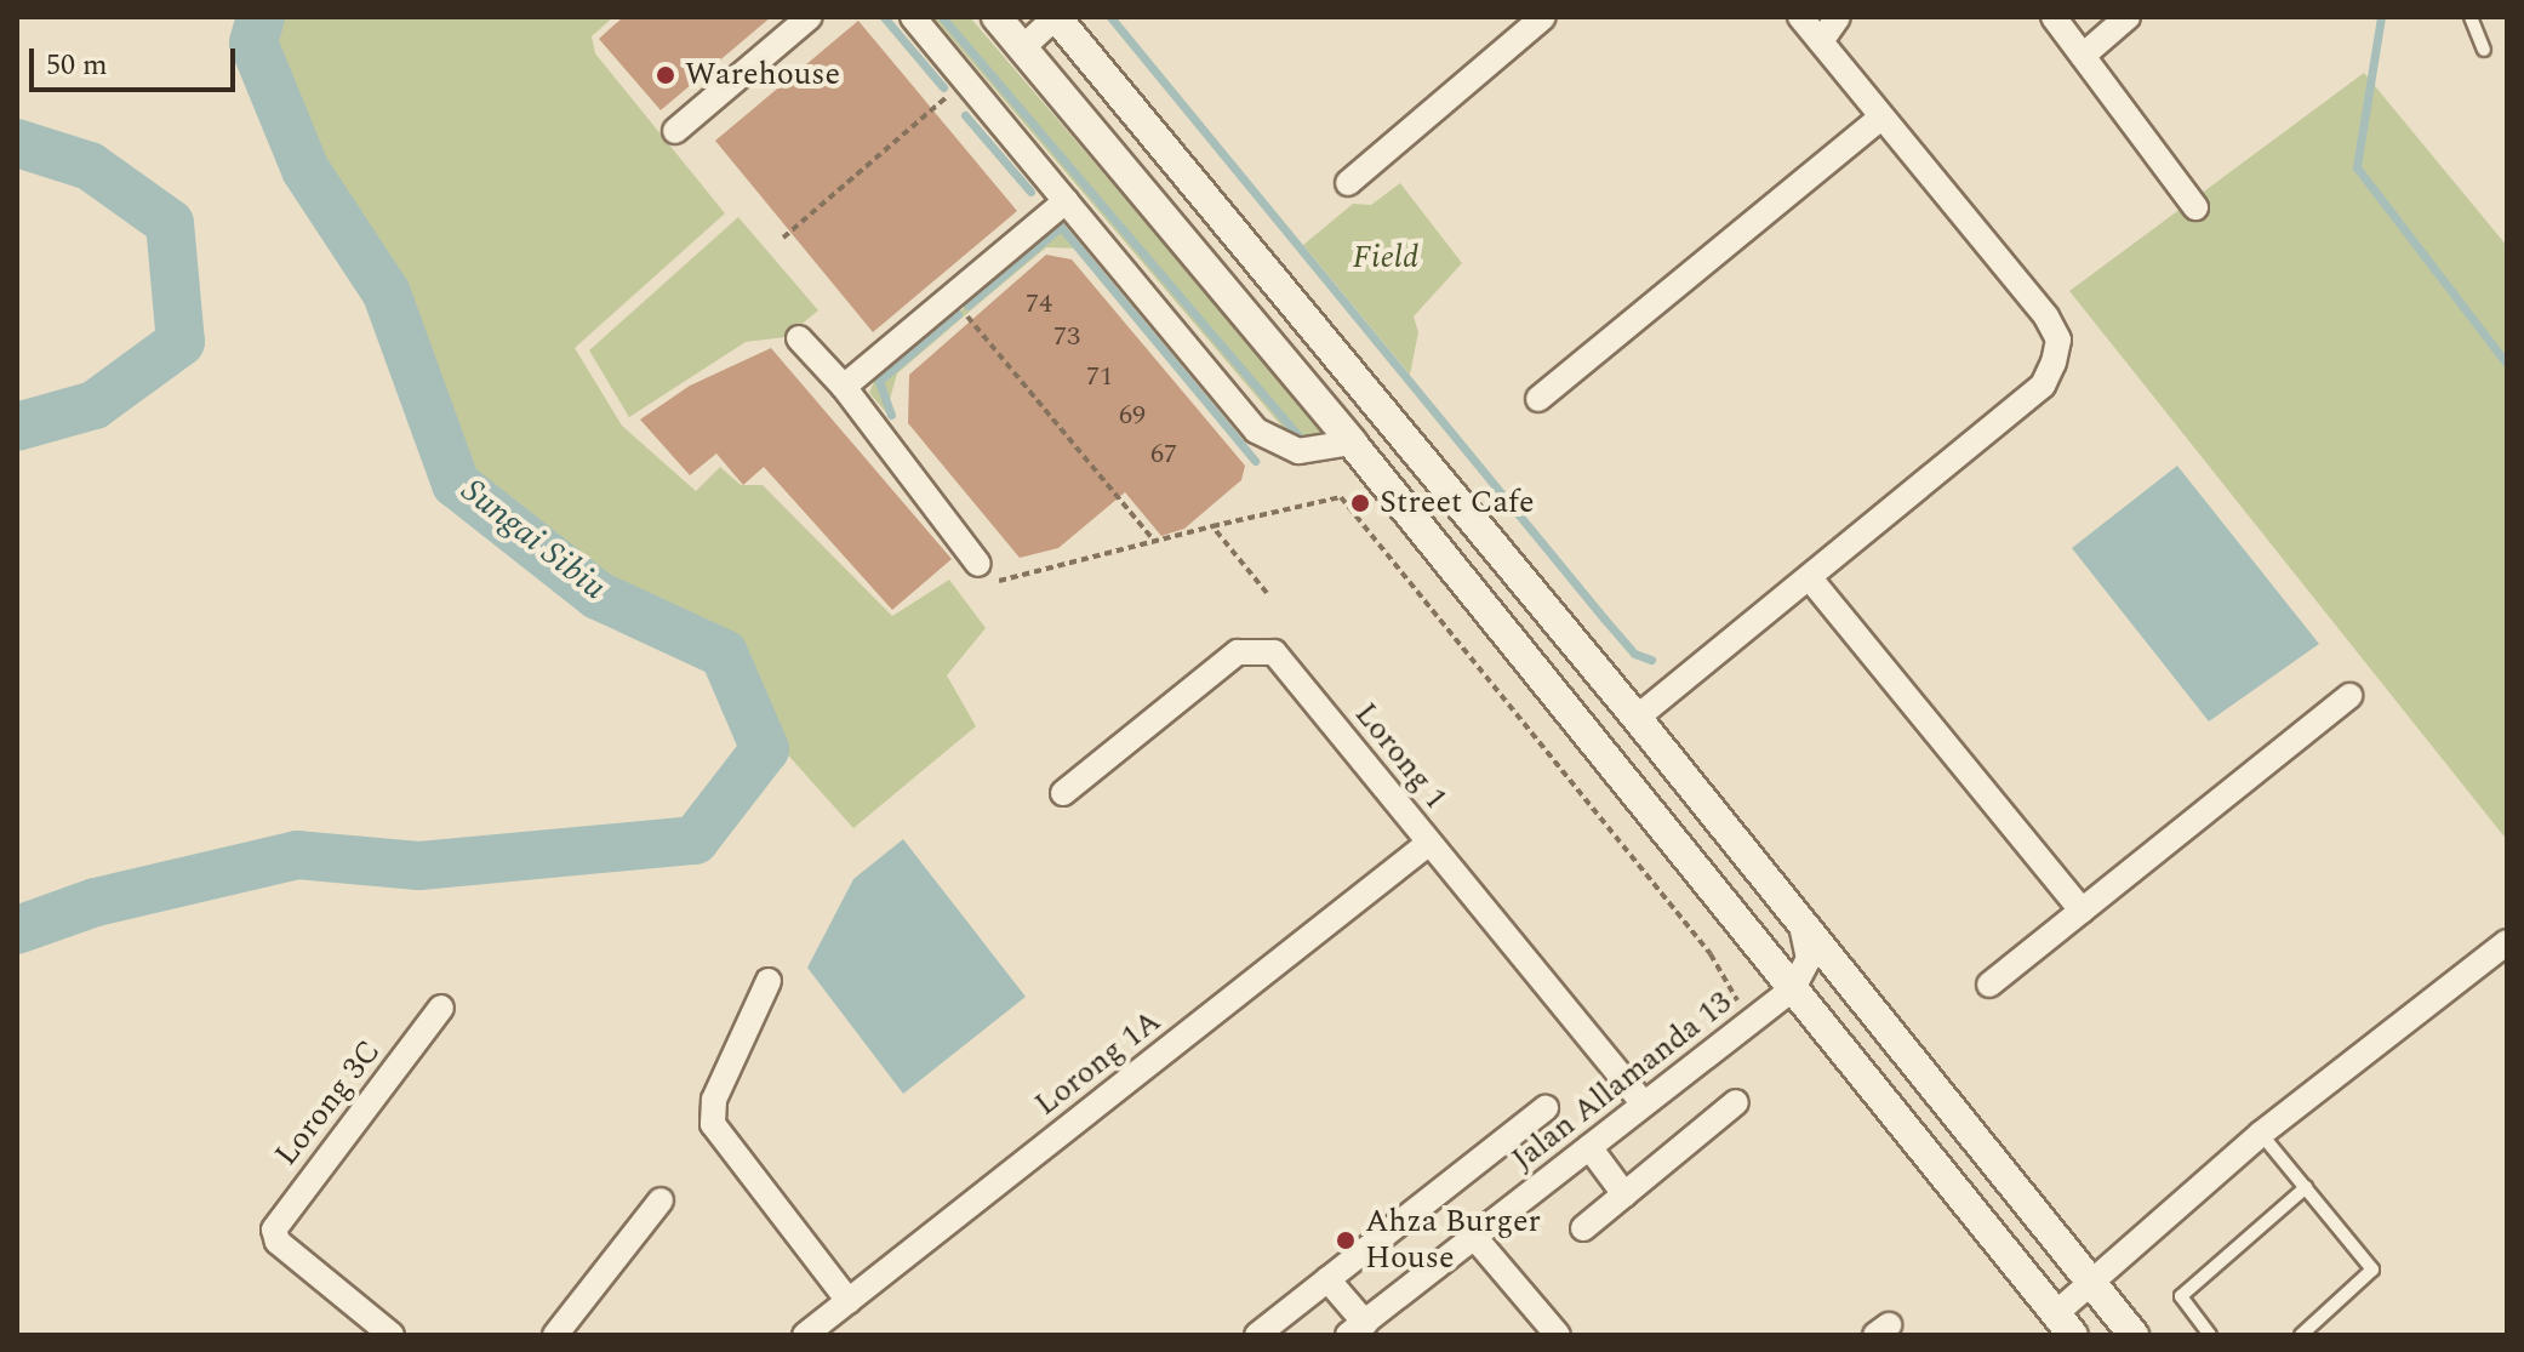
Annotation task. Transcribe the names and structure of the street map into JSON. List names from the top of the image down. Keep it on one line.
{"streets":{"street":["Lorong 1","Lorong 1A","Jalan Allamanda 13","Lorong 3C"]},"crossings":[["Lorong 1","Lorong 1A"],["Lorong 1","Jalan Allamanda 13"]],"water":["Sungai Sibiu"],"parks":["Field"],"places":["Warehouse","Street Cafe","Ahza Burger House"],"house_numbers":["74","73","71","69","67"],"scale_bar":"50 m"}
